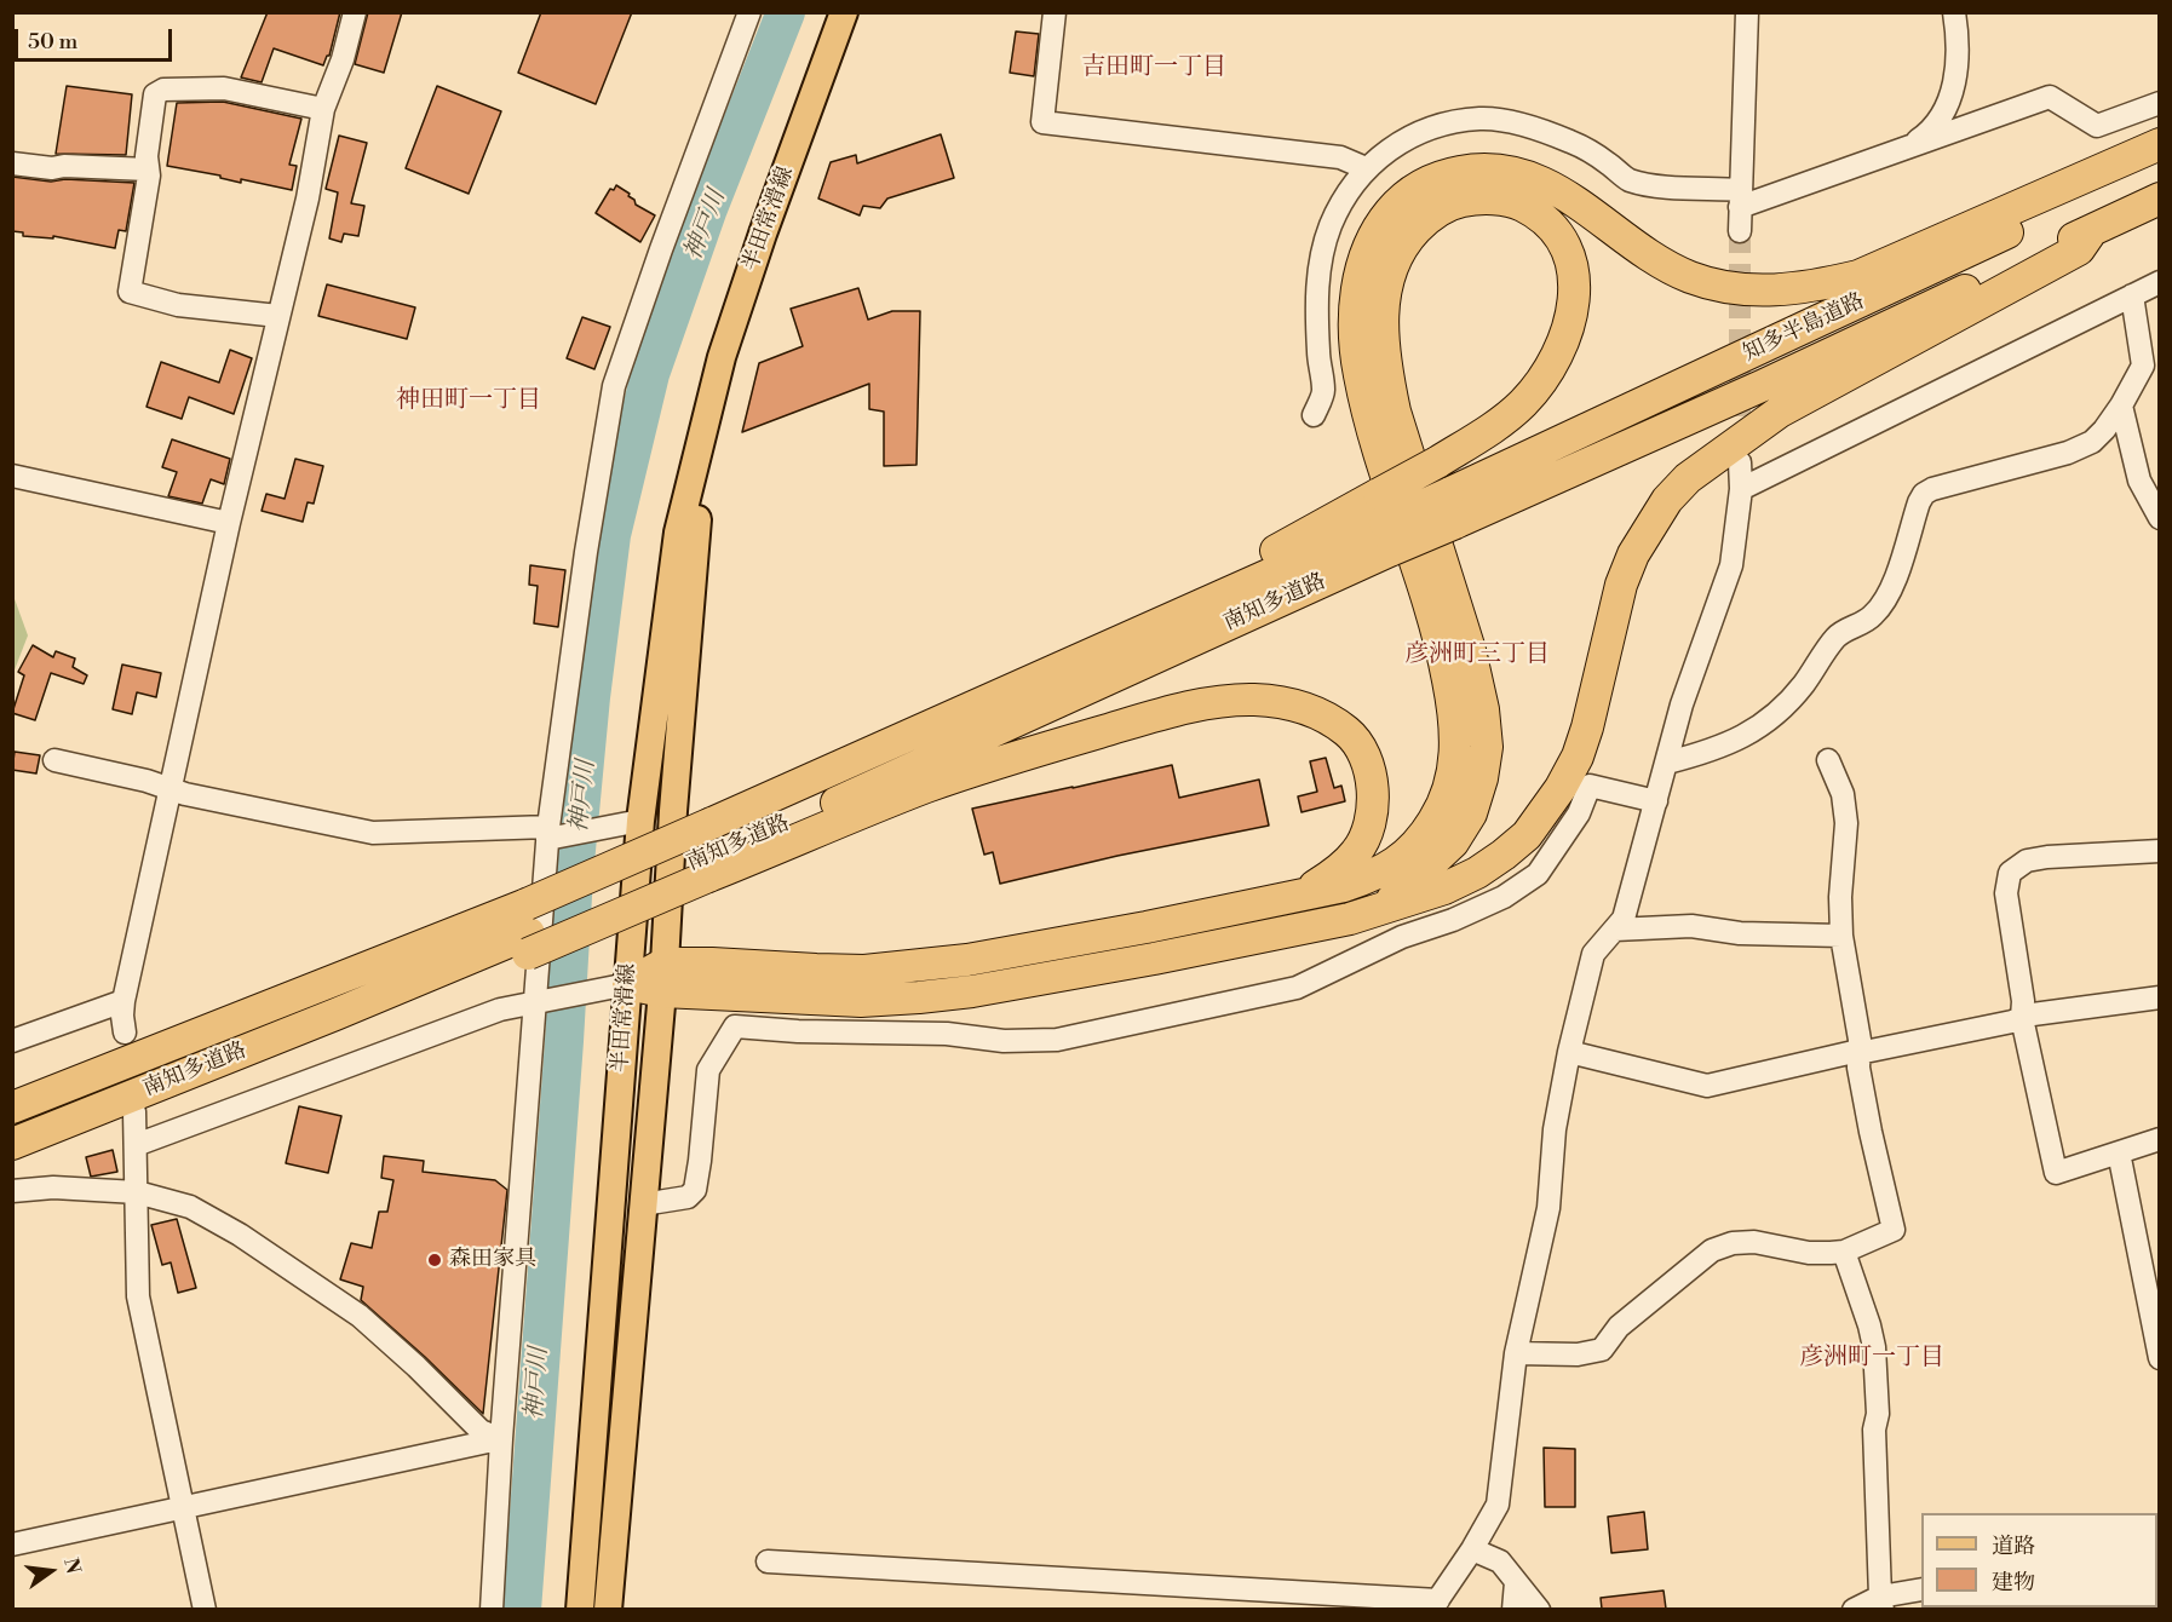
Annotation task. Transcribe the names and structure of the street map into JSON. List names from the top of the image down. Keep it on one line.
{"streets":{"highway":["知多半島道路","南知多道路"],"main road":["半田常滑線"]},"crossings":[["知多半島道路","南知多道路"]],"districts":["吉田町一丁目","神田町一丁目","彦洲町三丁目","彦洲町一丁目"],"water":["神戸川"],"places":["森田家具"],"legend":["道路","建物"],"scale_bar":"50 m","north":"right"}
